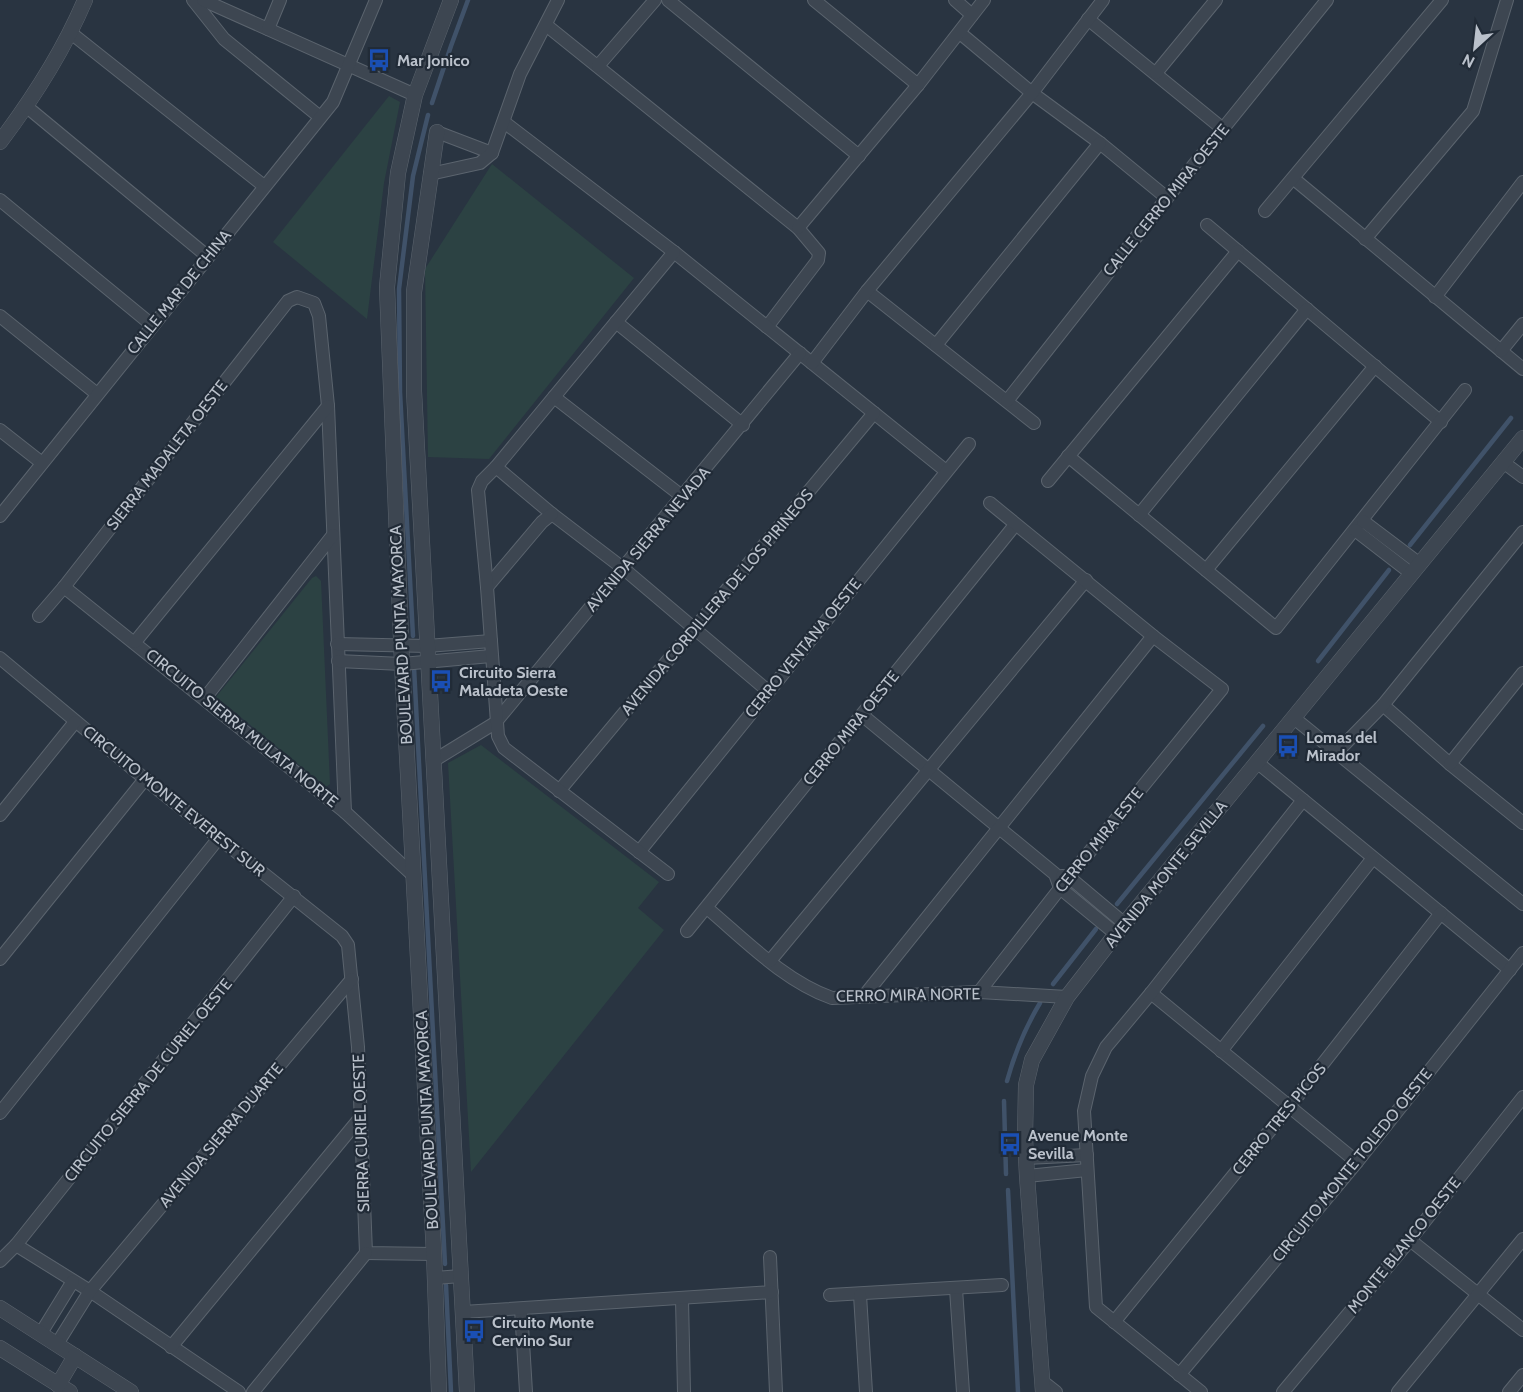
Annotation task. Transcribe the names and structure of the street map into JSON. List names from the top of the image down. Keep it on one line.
{"streets":{"street":["CALLE CERRO MIRA OESTE","CALLE MAR DE CHINA","SIERRA MADALETA OESTE","AVENIDA SIERRA NEVADA","AVENIDA CORDILLERA DE LOS PIRINEOS","BOULEVARD PUNTA MAYORCA","CERRO VENTANA OESTE","CIRCUITO SIERRA MULATA NORTE","CERRO MIRA OESTE","CIRCUITO MONTE EVEREST SUR","CERRO MIRA ESTE","AVENIDA MONTE SEVILLA","CERRO MIRA NORTE","CIRCUITO SIERRA DE CURIEL OESTE","CERRO TRES PICOS","SIERRA CURIEL OESTE","AVENIDA SIERRA DUARTE","CIRCUITO MONTE TOLEDO OESTE","MONTE BLANCO OESTE"]},"crossings":[["SIERRA MADALETA OESTE","CIRCUITO SIERRA MULATA NORTE"],["AVENIDA SIERRA NEVADA","BOULEVARD PUNTA MAYORCA"],["BOULEVARD PUNTA MAYORCA","CIRCUITO SIERRA MULATA NORTE"],["CERRO MIRA OESTE","CERRO MIRA NORTE"],["CIRCUITO MONTE EVEREST SUR","CIRCUITO SIERRA DE CURIEL OESTE"],["CIRCUITO MONTE EVEREST SUR","SIERRA CURIEL OESTE"],["CERRO MIRA ESTE","CERRO MIRA NORTE"],["AVENIDA MONTE SEVILLA","CERRO MIRA NORTE"],["SIERRA CURIEL OESTE","AVENIDA SIERRA DUARTE"]],"places":{"bus stop":["Mar Jonico","Circuito Sierra Maladeta Oeste","Lomas del Mirador","Avenue Monte Sevilla","Circuito Monte Cervino Sur"]},"north":"bottom left"}
